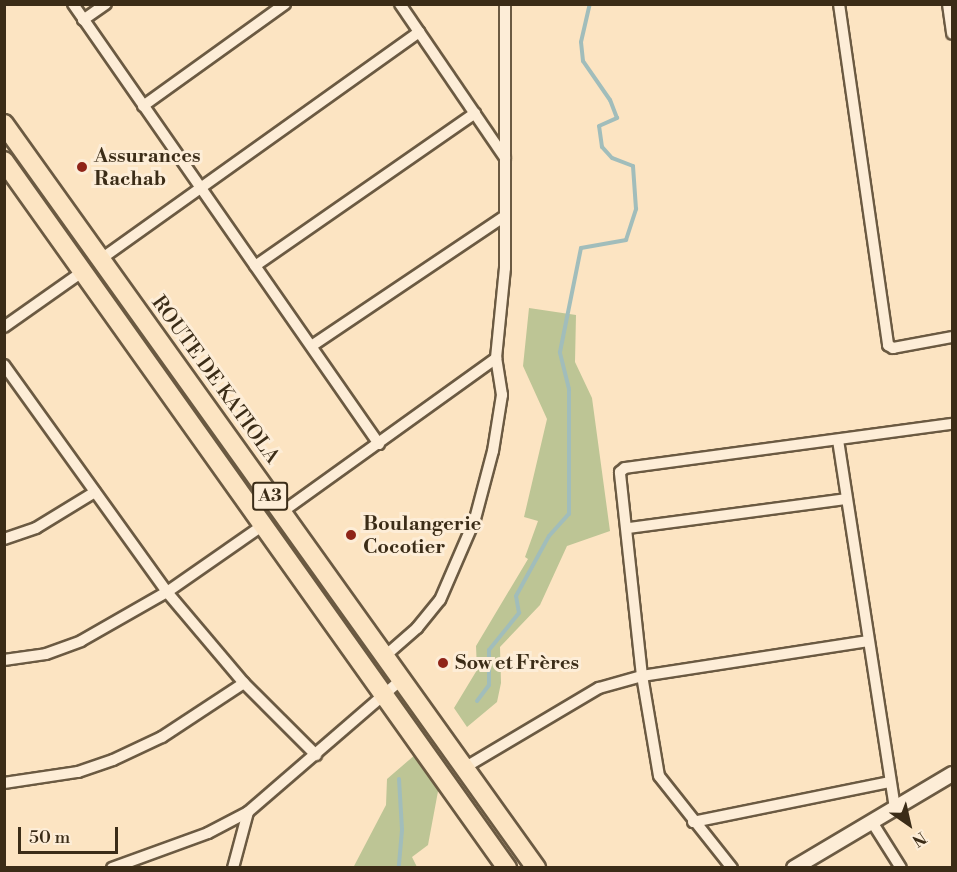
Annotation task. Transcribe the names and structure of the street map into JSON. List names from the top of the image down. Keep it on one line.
{"streets":{"highway":["ROUTE DE KATIOLA","A3"]},"places":["Assurances Rachab","Boulangerie Cocotier","Sow et Frères"],"scale_bar":"50 m","north":"bottom right"}
